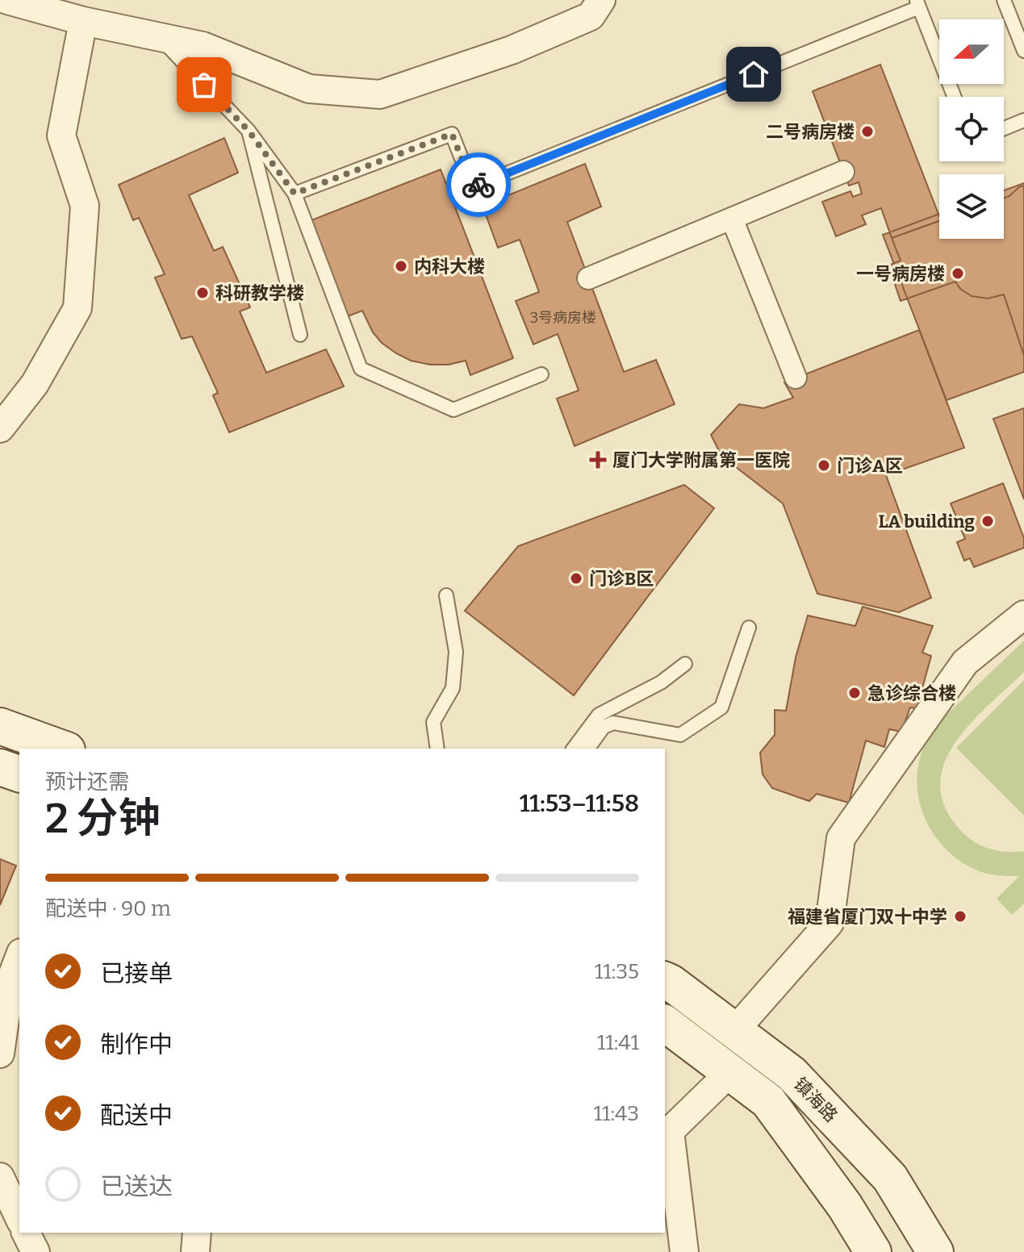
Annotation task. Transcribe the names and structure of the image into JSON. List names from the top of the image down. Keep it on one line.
{"streets":{"main road":["镇海路"]},"places":{"other":["二号病房楼","内科大楼","一号病房楼","科研教学楼","门诊A区","LA building","门诊B区","急诊综合楼","福建省厦门双十中学"],"health":["厦门大学附属第一医院"]},"house_numbers":["3号病房楼"],"north":"left","page":{"heading":["2 分钟","预计还需","11:53–11:58"],"bar":"配送中 · 90 m","list":[["已接单","11:35"],["制作中","11:41"],["配送中","11:43"],"已送达"]}}
